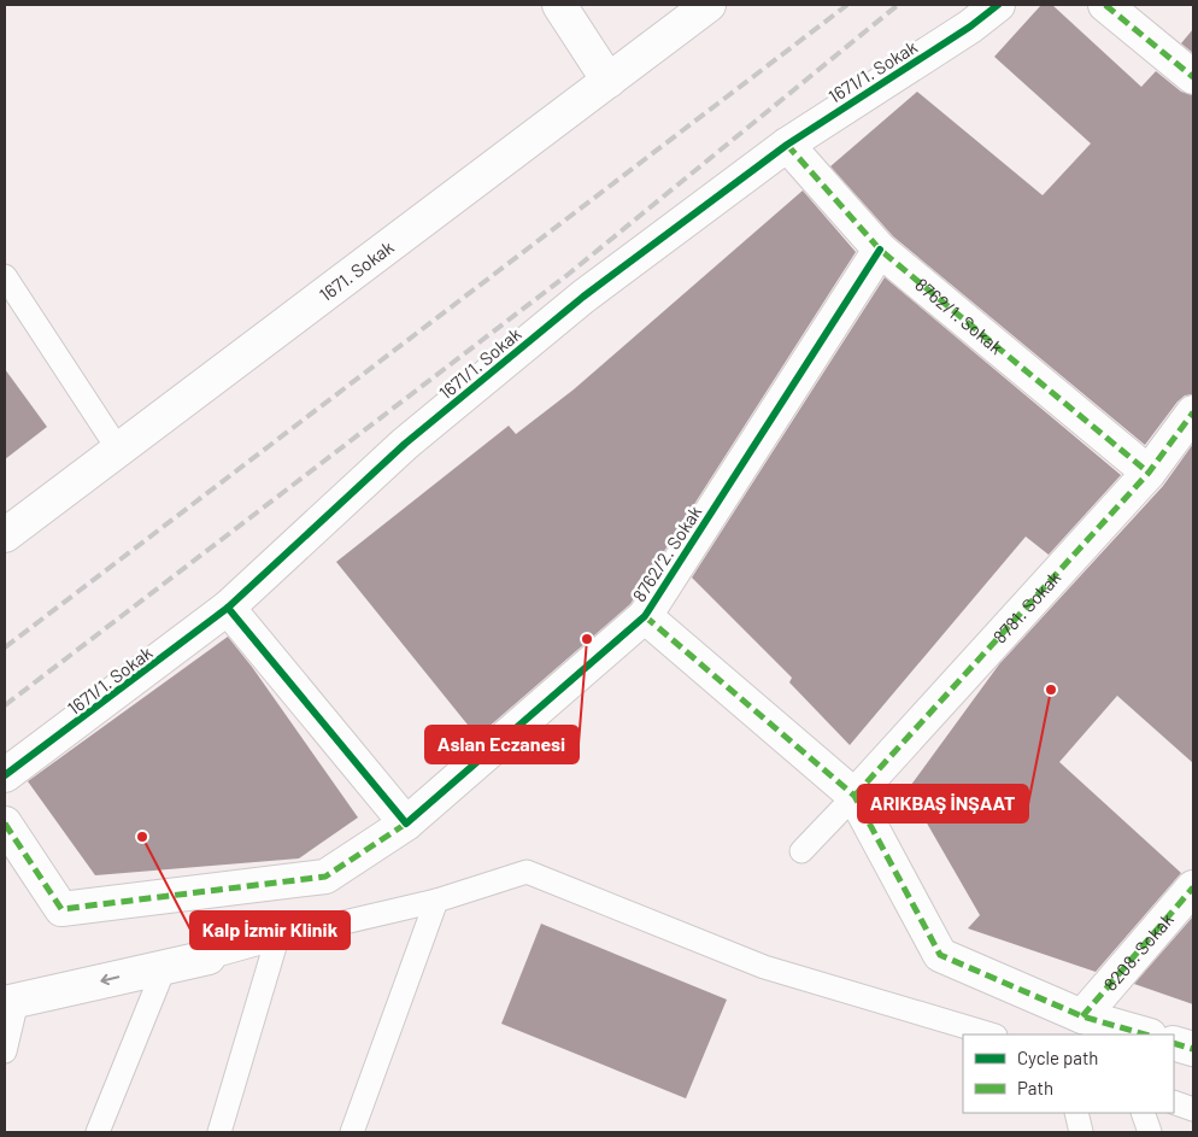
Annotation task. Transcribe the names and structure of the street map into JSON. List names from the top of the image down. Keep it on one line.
{"streets":{"street":["1671/1. Sokak","1671. Sokak","8762/1. Sokak","8762/2. Sokak","8781. Sokak","8208. Sokak"]},"crossings":[["1671/1. Sokak","8762/1. Sokak"],["8762/1. Sokak","8762/2. Sokak"],["8762/1. Sokak","8781. Sokak"]],"places":["Aslan Eczanesi","ARIKBAŞ İNŞAAT","Kalp İzmir Klinik"],"legend":["Cycle path","Path"]}
